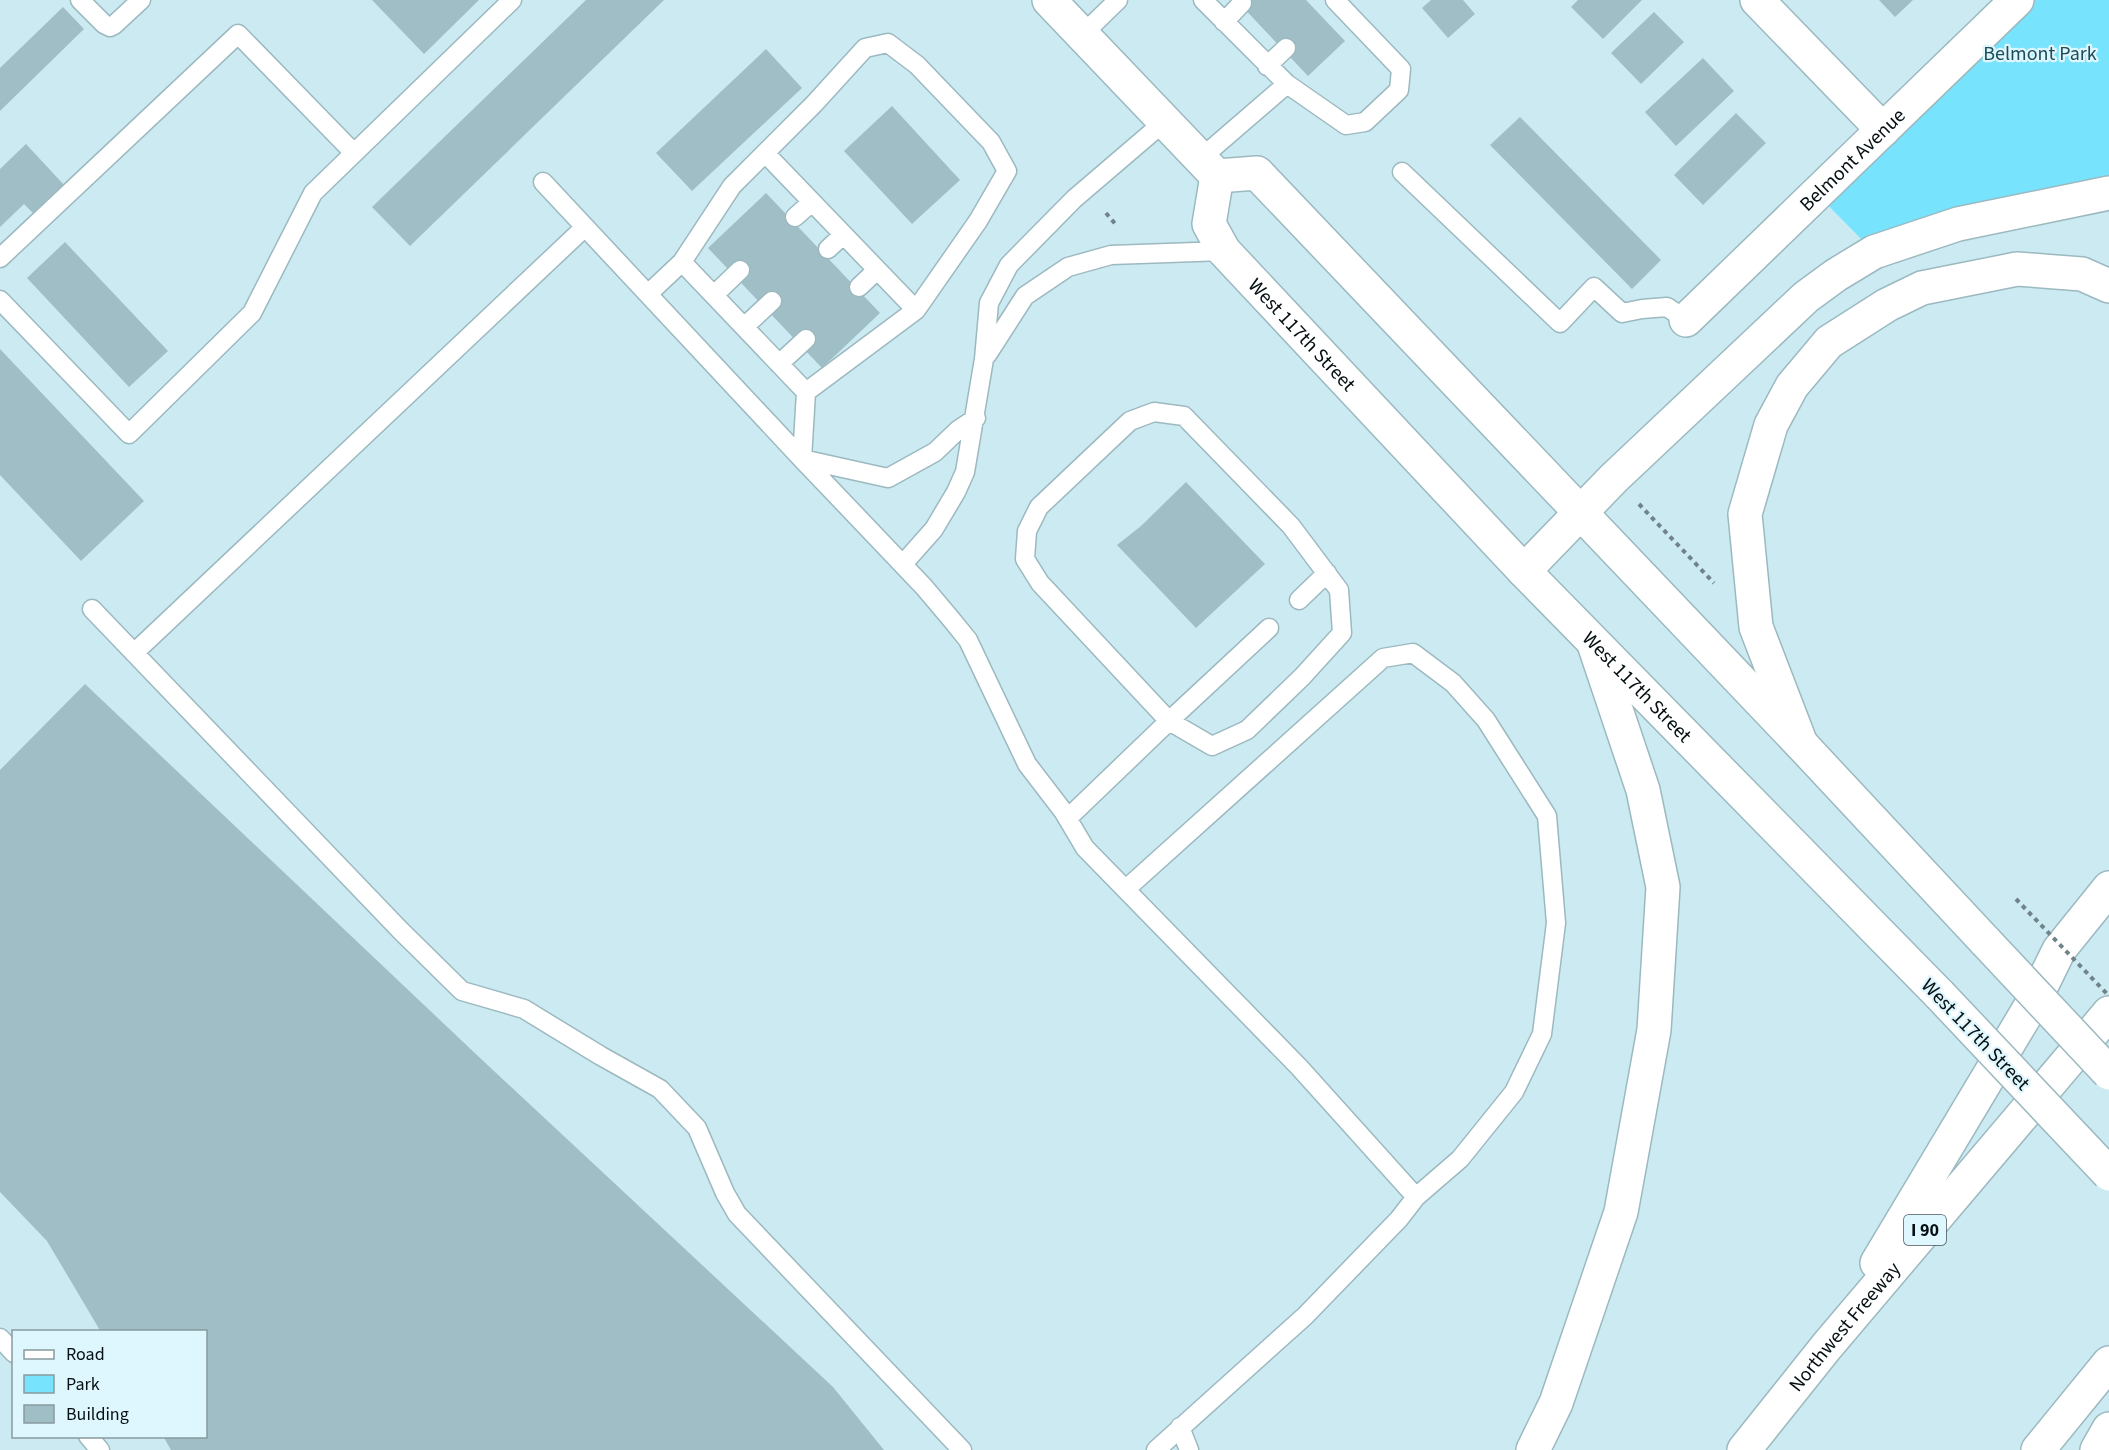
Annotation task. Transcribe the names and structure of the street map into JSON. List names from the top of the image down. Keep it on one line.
{"streets":{"main road":["Belmont Avenue","West 117th Street","I 90","Northwest Freeway"]},"parks":["Belmont Park"],"legend":["Road","Park","Building"]}
